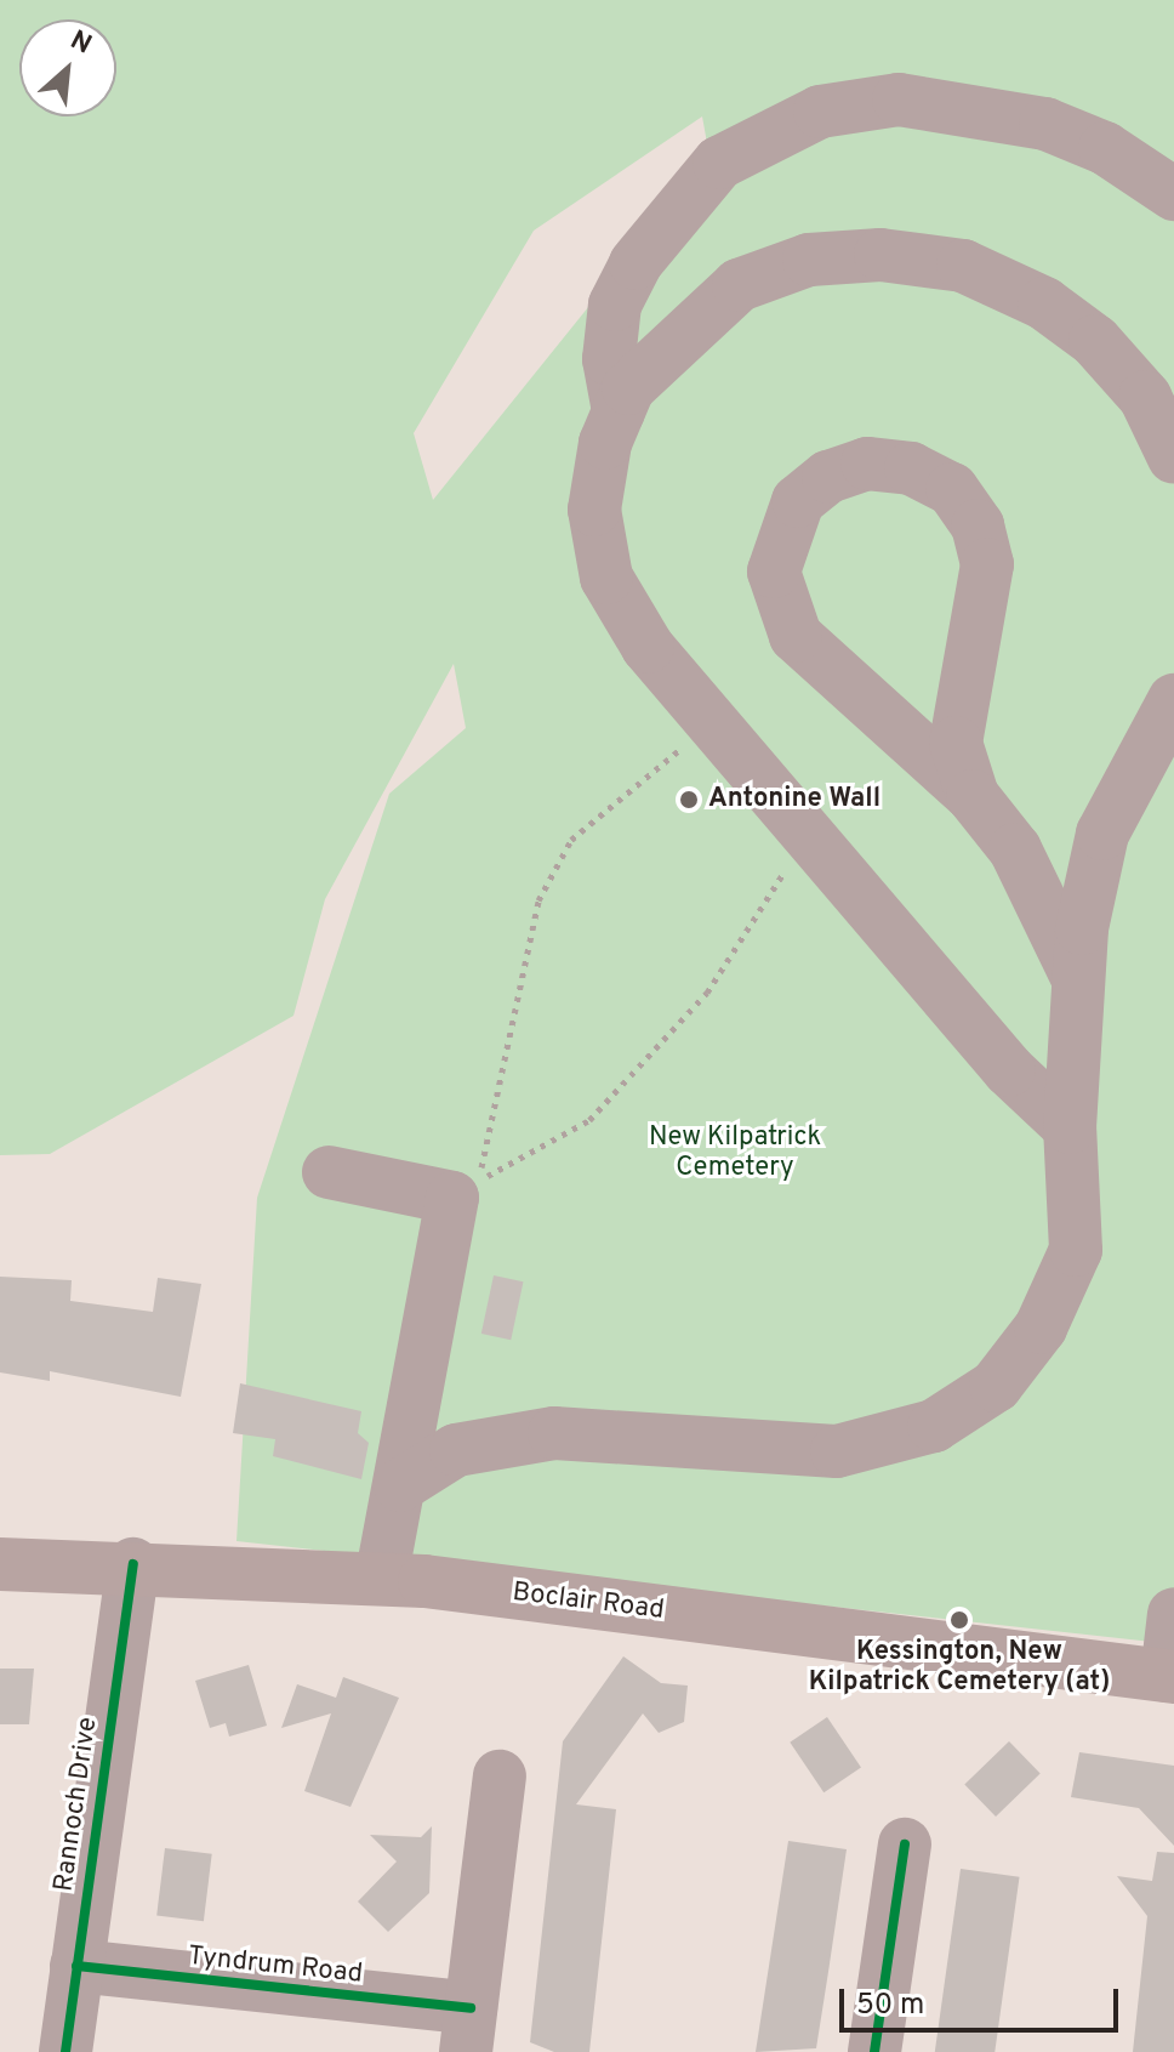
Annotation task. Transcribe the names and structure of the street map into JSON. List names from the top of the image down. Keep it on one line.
{"streets":{"main road":["Boclair Road"],"street":["Rannoch Drive","Tyndrum Road"]},"crossings":[["Boclair Road","Rannoch Drive"],["Rannoch Drive","Tyndrum Road"]],"parks":["New Kilpatrick Cemetery"],"places":["Antonine Wall","Kessington, New Kilpatrick Cemetery (at)"],"scale_bar":"50 m","north":"top right"}
